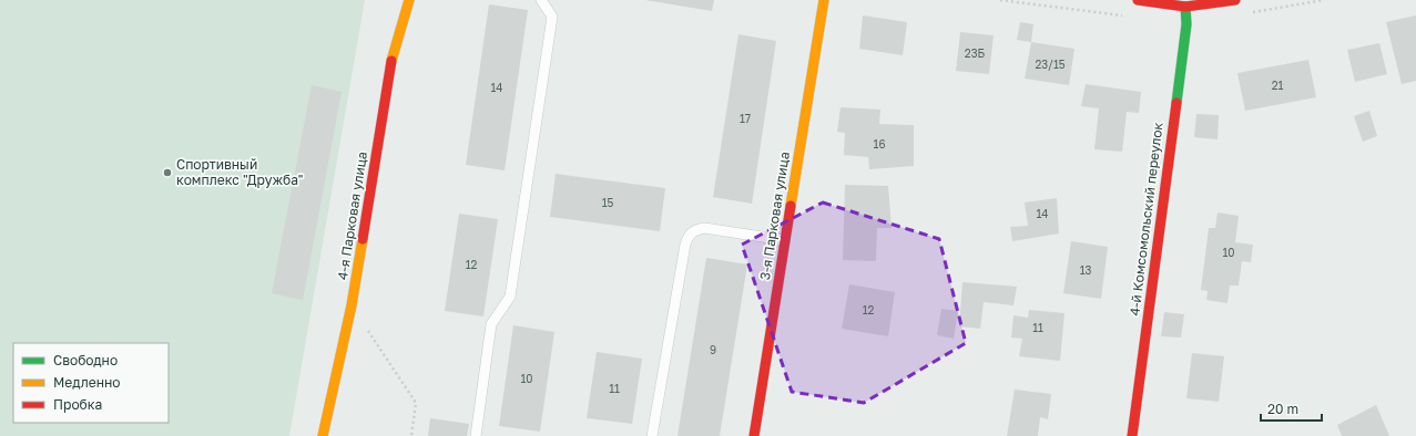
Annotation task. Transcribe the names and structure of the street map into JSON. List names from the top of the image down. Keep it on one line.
{"streets":{"street":["4-я Парковая улица","3-я Парковая улица","4-й Комсомольский переулок"]},"places":["Спортивный комплекс \"Дружба\""],"house_numbers":["23Б","23/15","21","14","17","16","15","14","10","12","13","12","11","9","10","11"],"legend":["Свободно","Медленно","Пробка"],"scale_bar":"20 m"}
